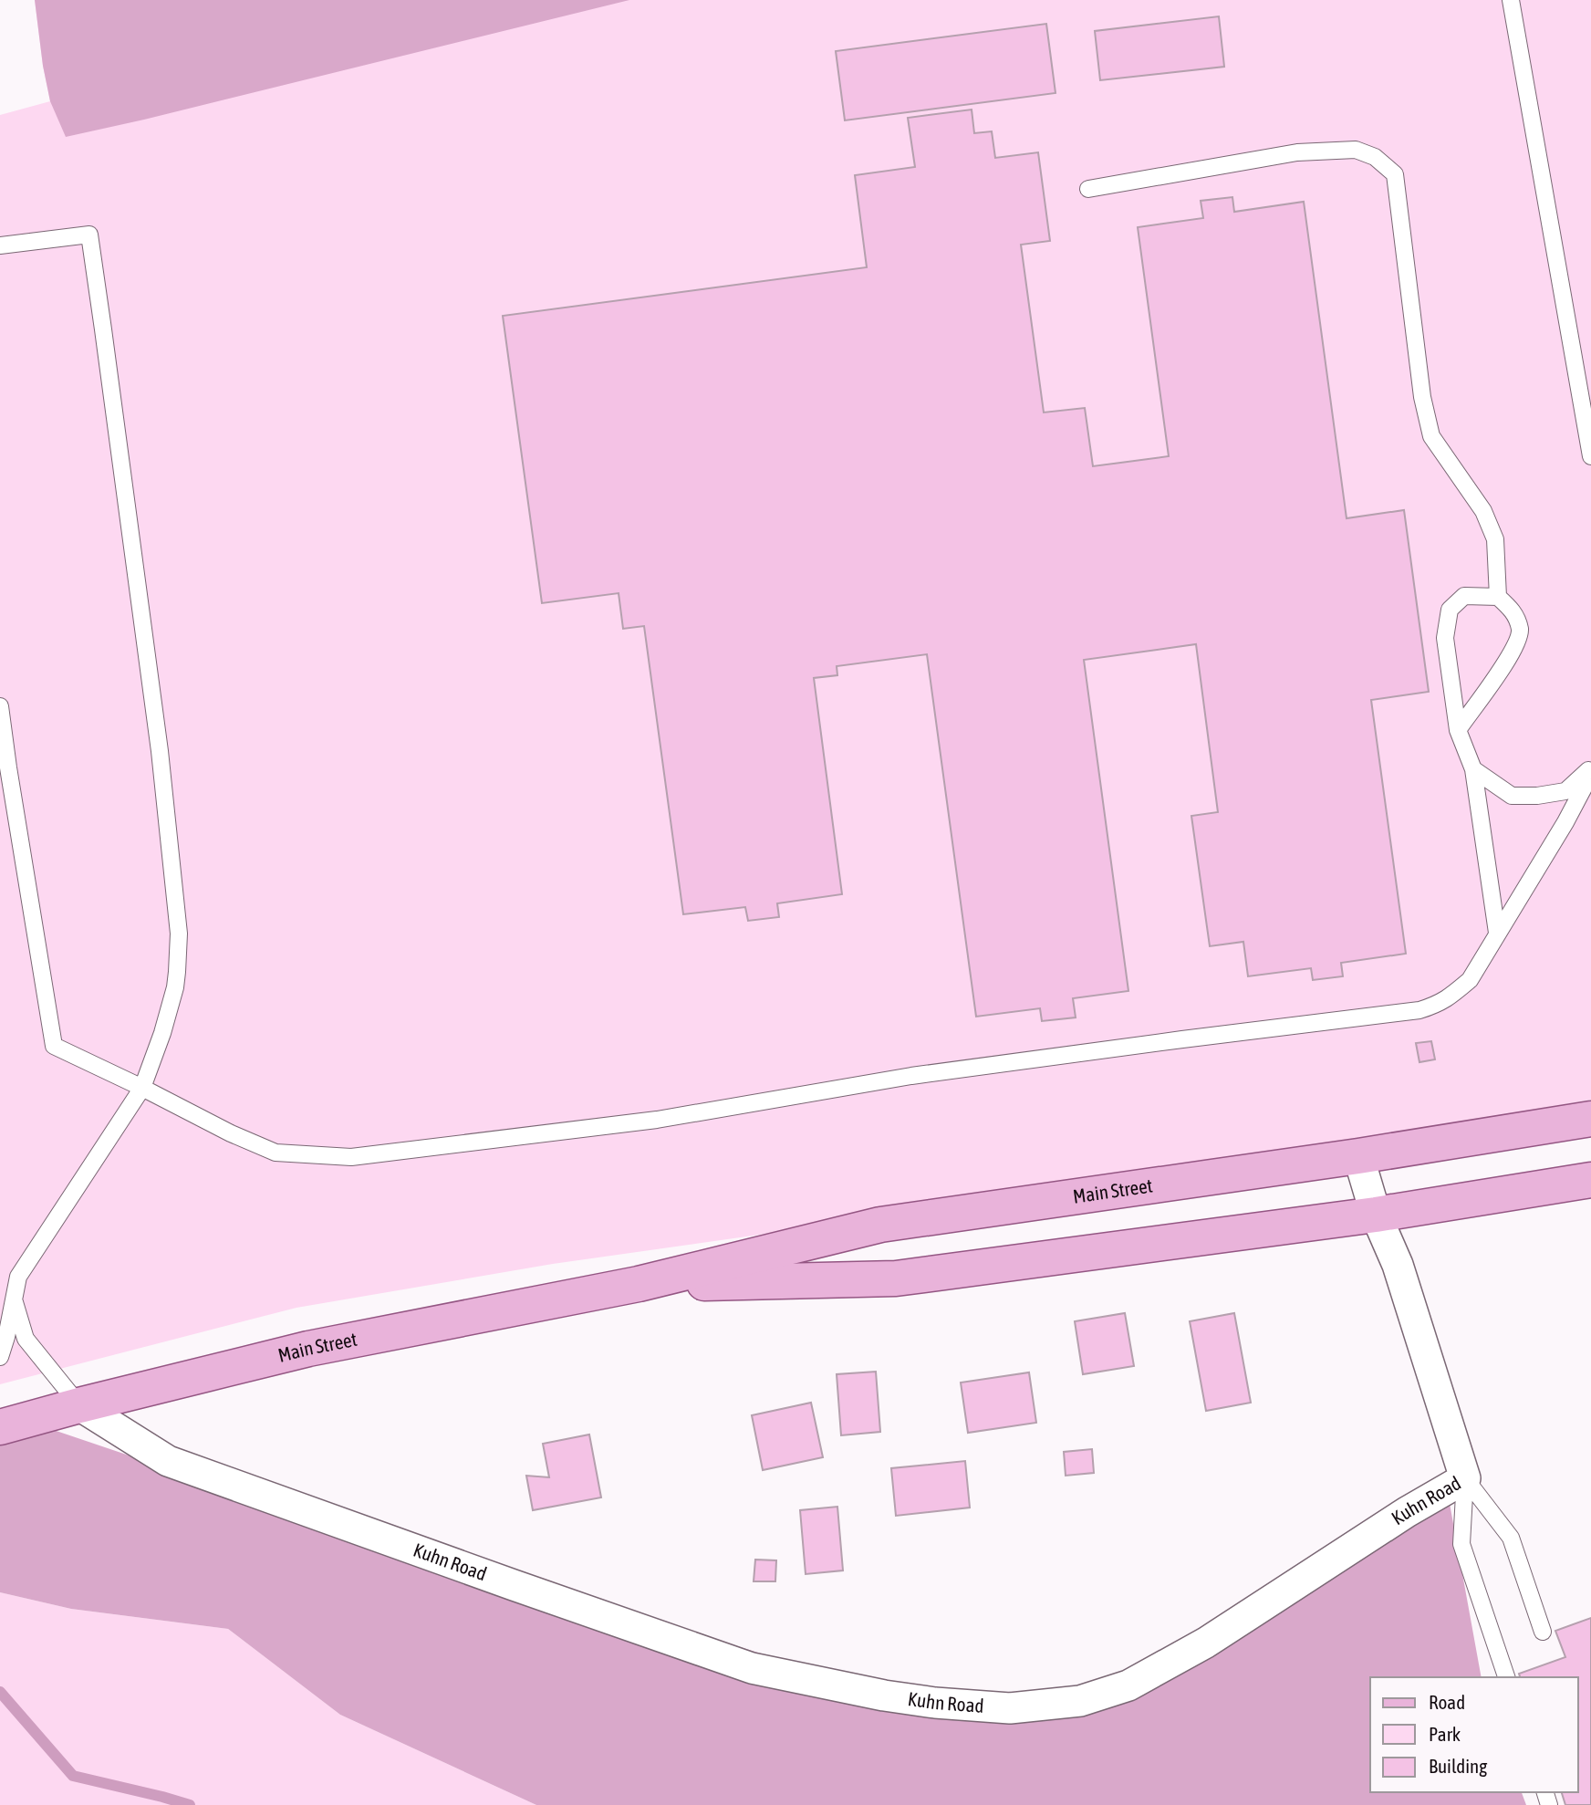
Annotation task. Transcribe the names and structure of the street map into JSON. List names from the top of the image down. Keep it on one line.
{"streets":{"main road":["Main Street"],"street":["Kuhn Road"]},"crossings":[["Main Street","Kuhn Road"]],"legend":["Road","Park","Building"]}
